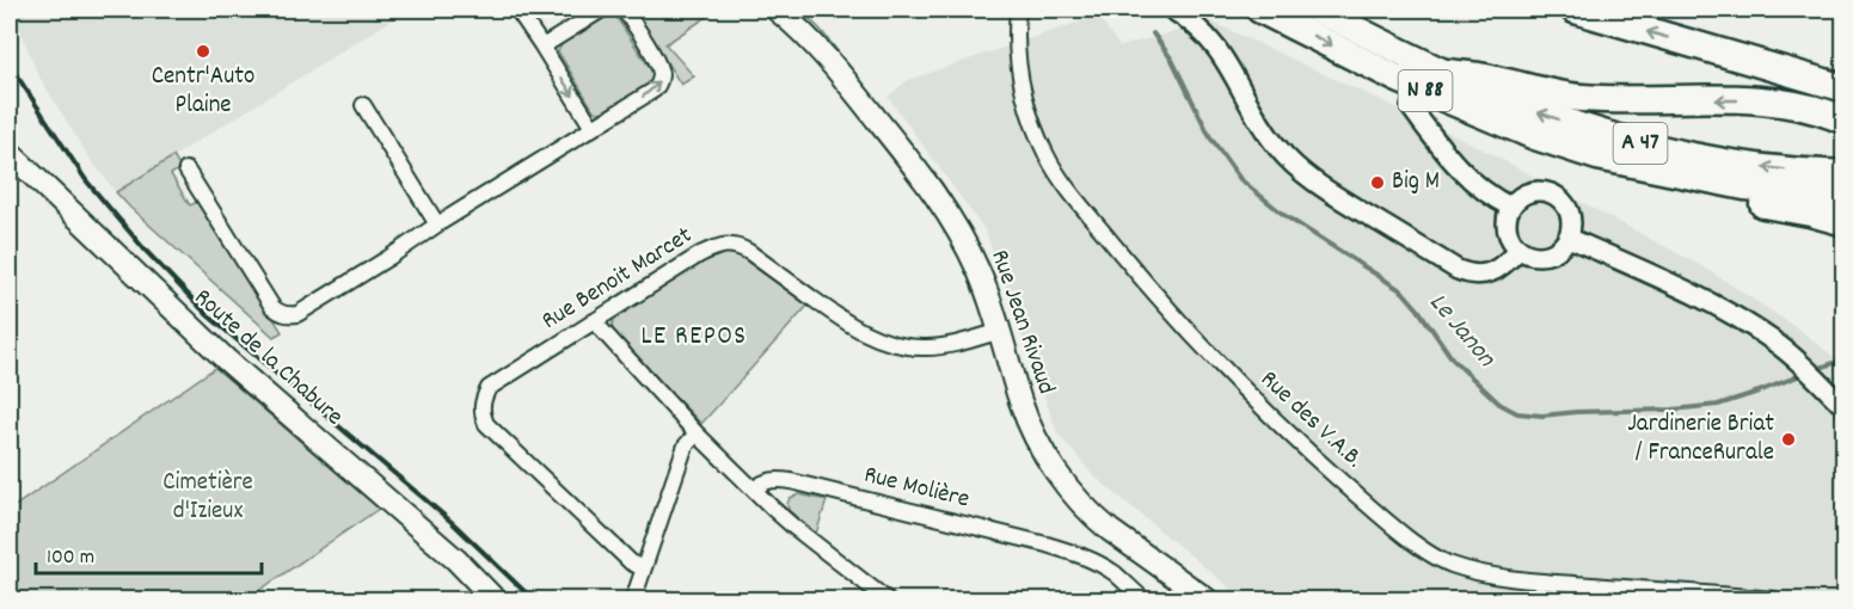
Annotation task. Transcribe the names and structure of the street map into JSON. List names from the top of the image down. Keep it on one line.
{"streets":{"highway":["N 88","A 47"],"main road":["Rue Jean Rivaud","Route de la Chabure"],"street":["Rue Benoit Marcet","Rue des V.A.B.","Rue Molière"]},"crossings":[["N 88","A 47"],["Rue Benoit Marcet","Rue Jean Rivaud"]],"districts":["LE REPOS"],"water":["Le Janon"],"parks":["Cimetière d'Izieux"],"places":["Centr'Auto Plaine","Big M","Jardinerie Briat / FranceRurale"],"scale_bar":"100 m"}
